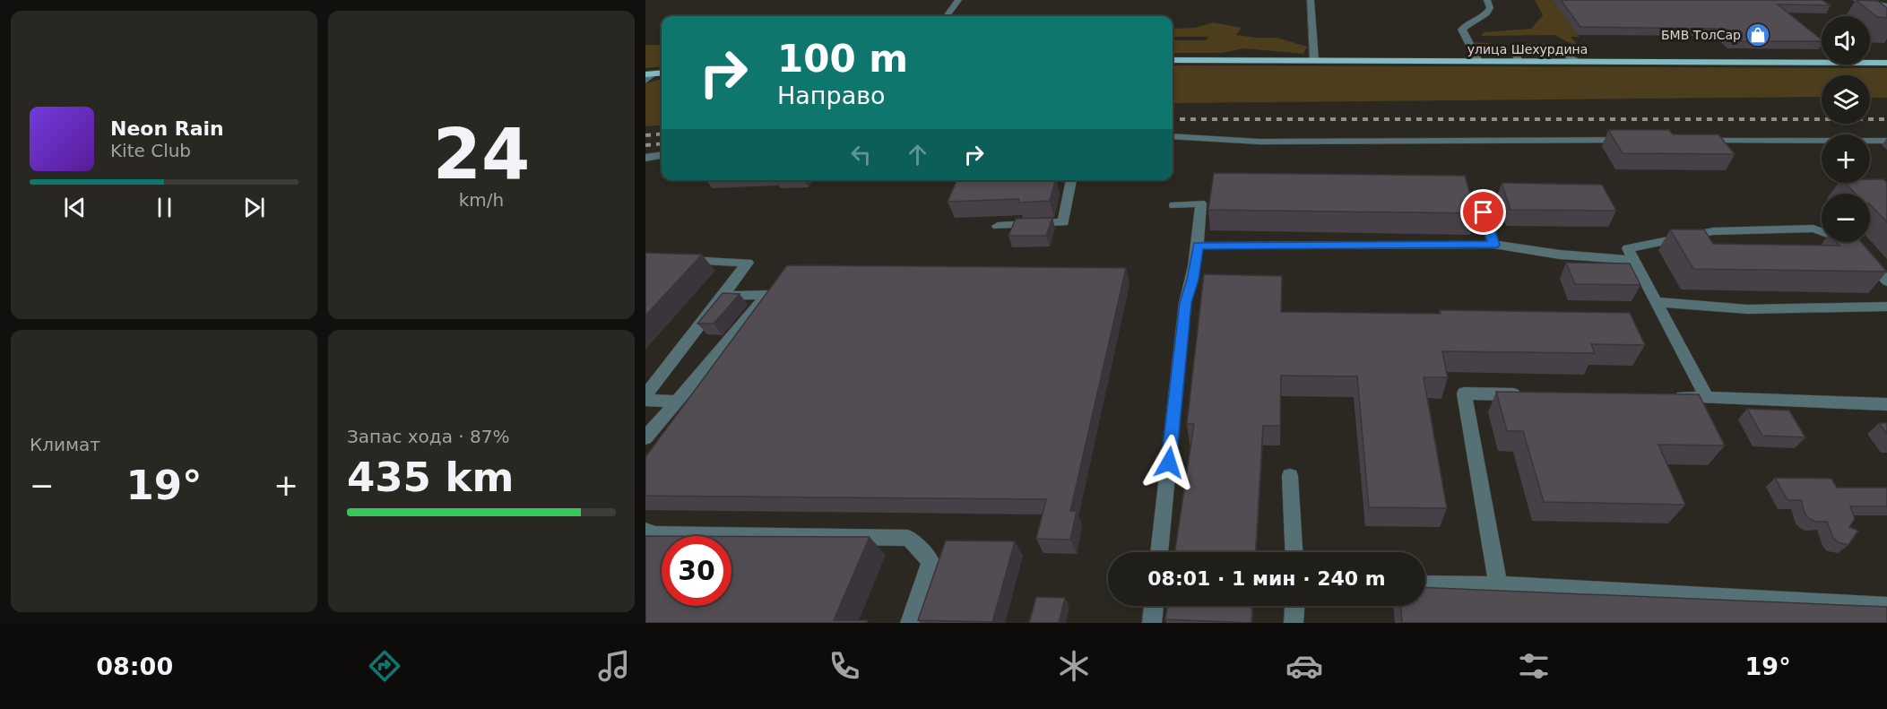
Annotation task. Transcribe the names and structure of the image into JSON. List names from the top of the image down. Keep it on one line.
{"streets":{"main road":["улица Шехурдина"]},"places":{"shop":["БМВ ТолСар"]},"page":{"tile":[["24","km/h"],"Климат",["Запас хода · 87%","435 km"]],"map_buttons":["+","−"],"turn":["100 m","Направо"],"song":["Neon Rain","Kite Club"],"heat":["−","19°","+"],"limit":"30","trip":"08:01 · 1 мин · 240 m","tabs":["08:00","19°"]}}
